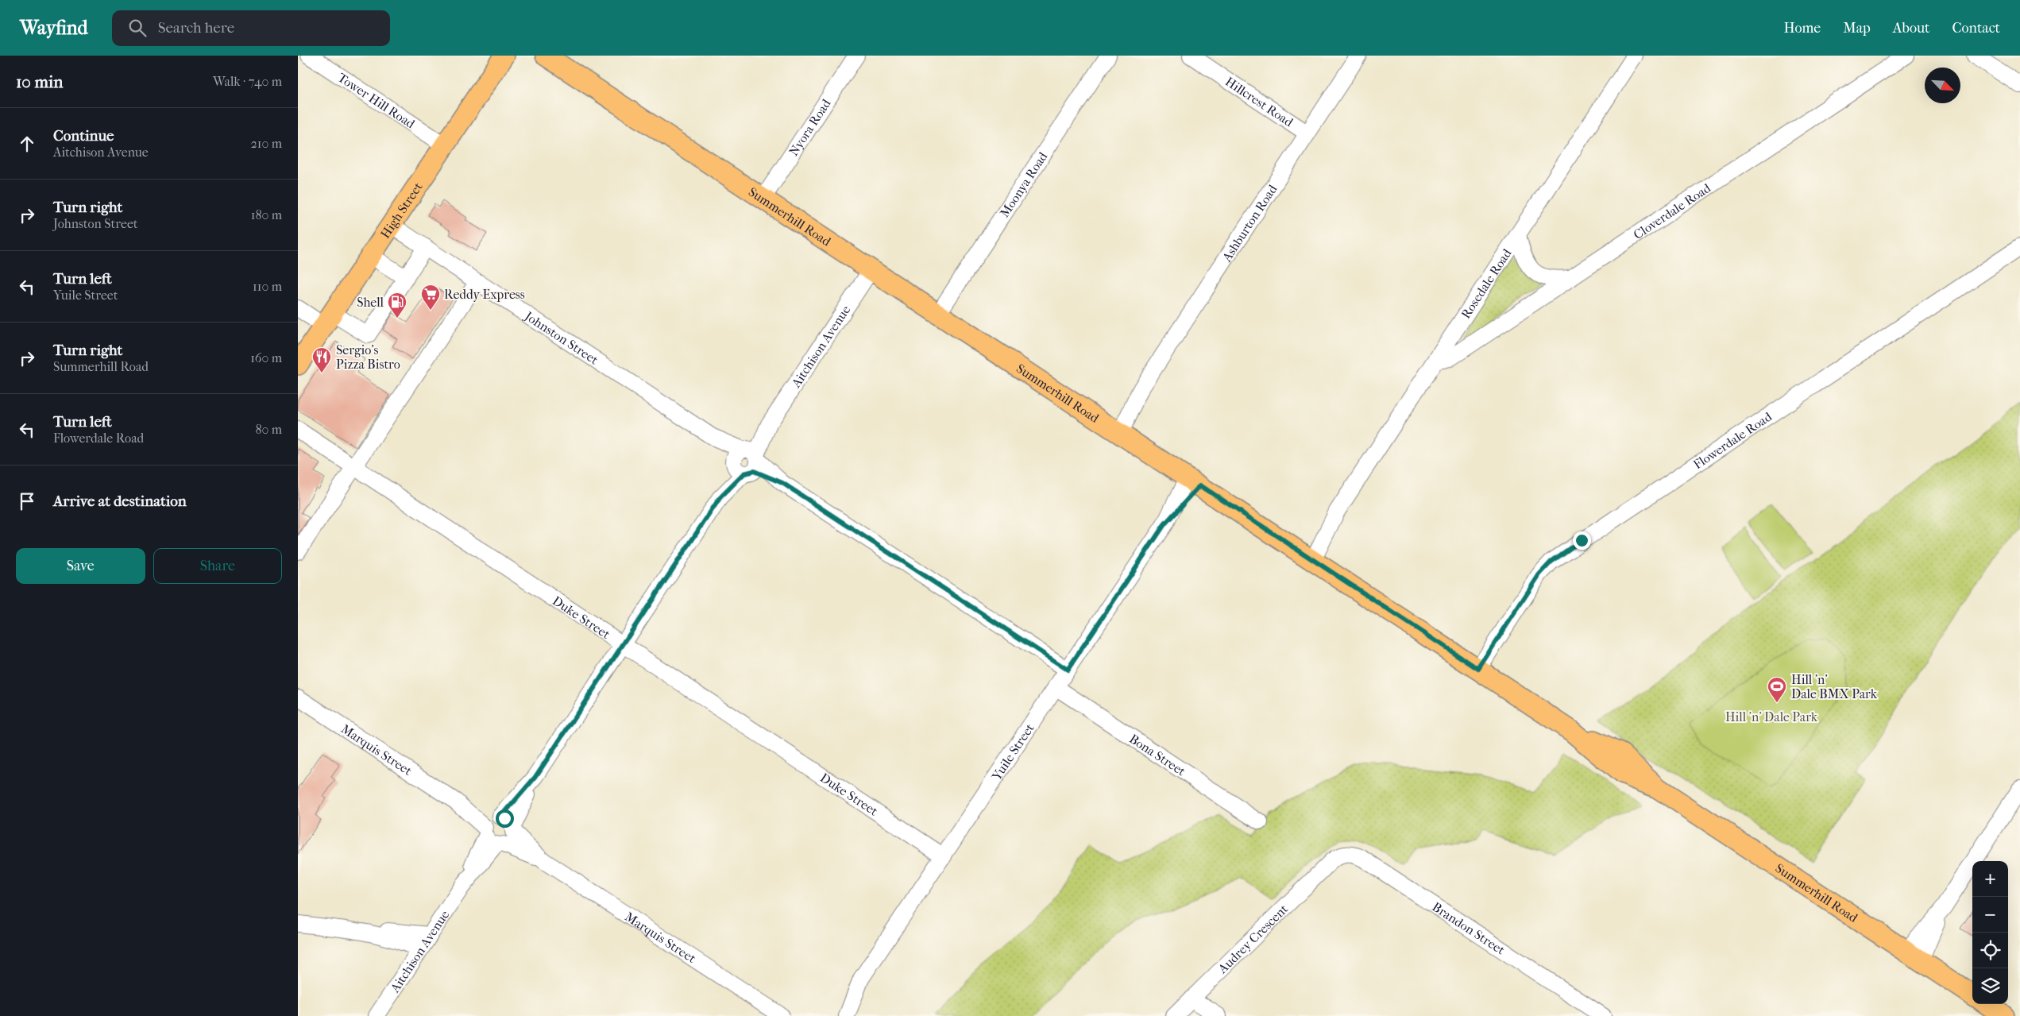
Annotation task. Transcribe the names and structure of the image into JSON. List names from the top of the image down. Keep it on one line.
{"streets":{"main road":["High Street","Summerhill Road"],"street":["Tower Hill Road","Hillcrest Road","Nyora Road","Moonya Road","Cloverdale Road","Ashburton Road","Rosedale Road","Johnston Street","Aitchison Avenue","Flowerdale Road","Duke Street","Marquis Street","Yuile Street","Bona Street","Brandon Street","Audrey Crescent"]},"crossings":[["Tower Hill Road","High Street"],["Hillcrest Road","Ashburton Road"],["Nyora Road","Summerhill Road"],["Moonya Road","Summerhill Road"],["High Street","Johnston Street"],["Cloverdale Road","Rosedale Road"],["Summerhill Road","Ashburton Road"],["Summerhill Road","Rosedale Road"],["Summerhill Road","Aitchison Avenue"],["Summerhill Road","Flowerdale Road"],["Summerhill Road","Yuile Street"],["Johnston Street","Aitchison Avenue"],["Johnston Street","Yuile Street"],["Aitchison Avenue","Duke Street"],["Aitchison Avenue","Marquis Street"],["Duke Street","Yuile Street"],["Yuile Street","Bona Street"],["Brandon Street","Audrey Crescent"]],"parks":["Hill 'n' Dale Park"],"places":{"supermarket":["Reddy Express"],"fuel station":["Shell"],"restaurant":["Sergio's Pizza Bistro"],"sports":["Hill 'n' Dale BMX Park"]},"north":"bottom right","page":{"header":"Wayfind","search":"Search here","nav":["Home","Map","About","Contact"],"heading":["10 min","Walk · 740 m"],"list":[["Continue","Aitchison Avenue","210 m"],["Turn right","Johnston Street","180 m"],["Turn left","Yuile Street","110 m"],["Turn right","Summerhill Road","160 m"],["Turn left","Flowerdale Road","80 m"],"Arrive at destination"],"buttons":["Save","Share"],"map_buttons":["+","−"]}}
